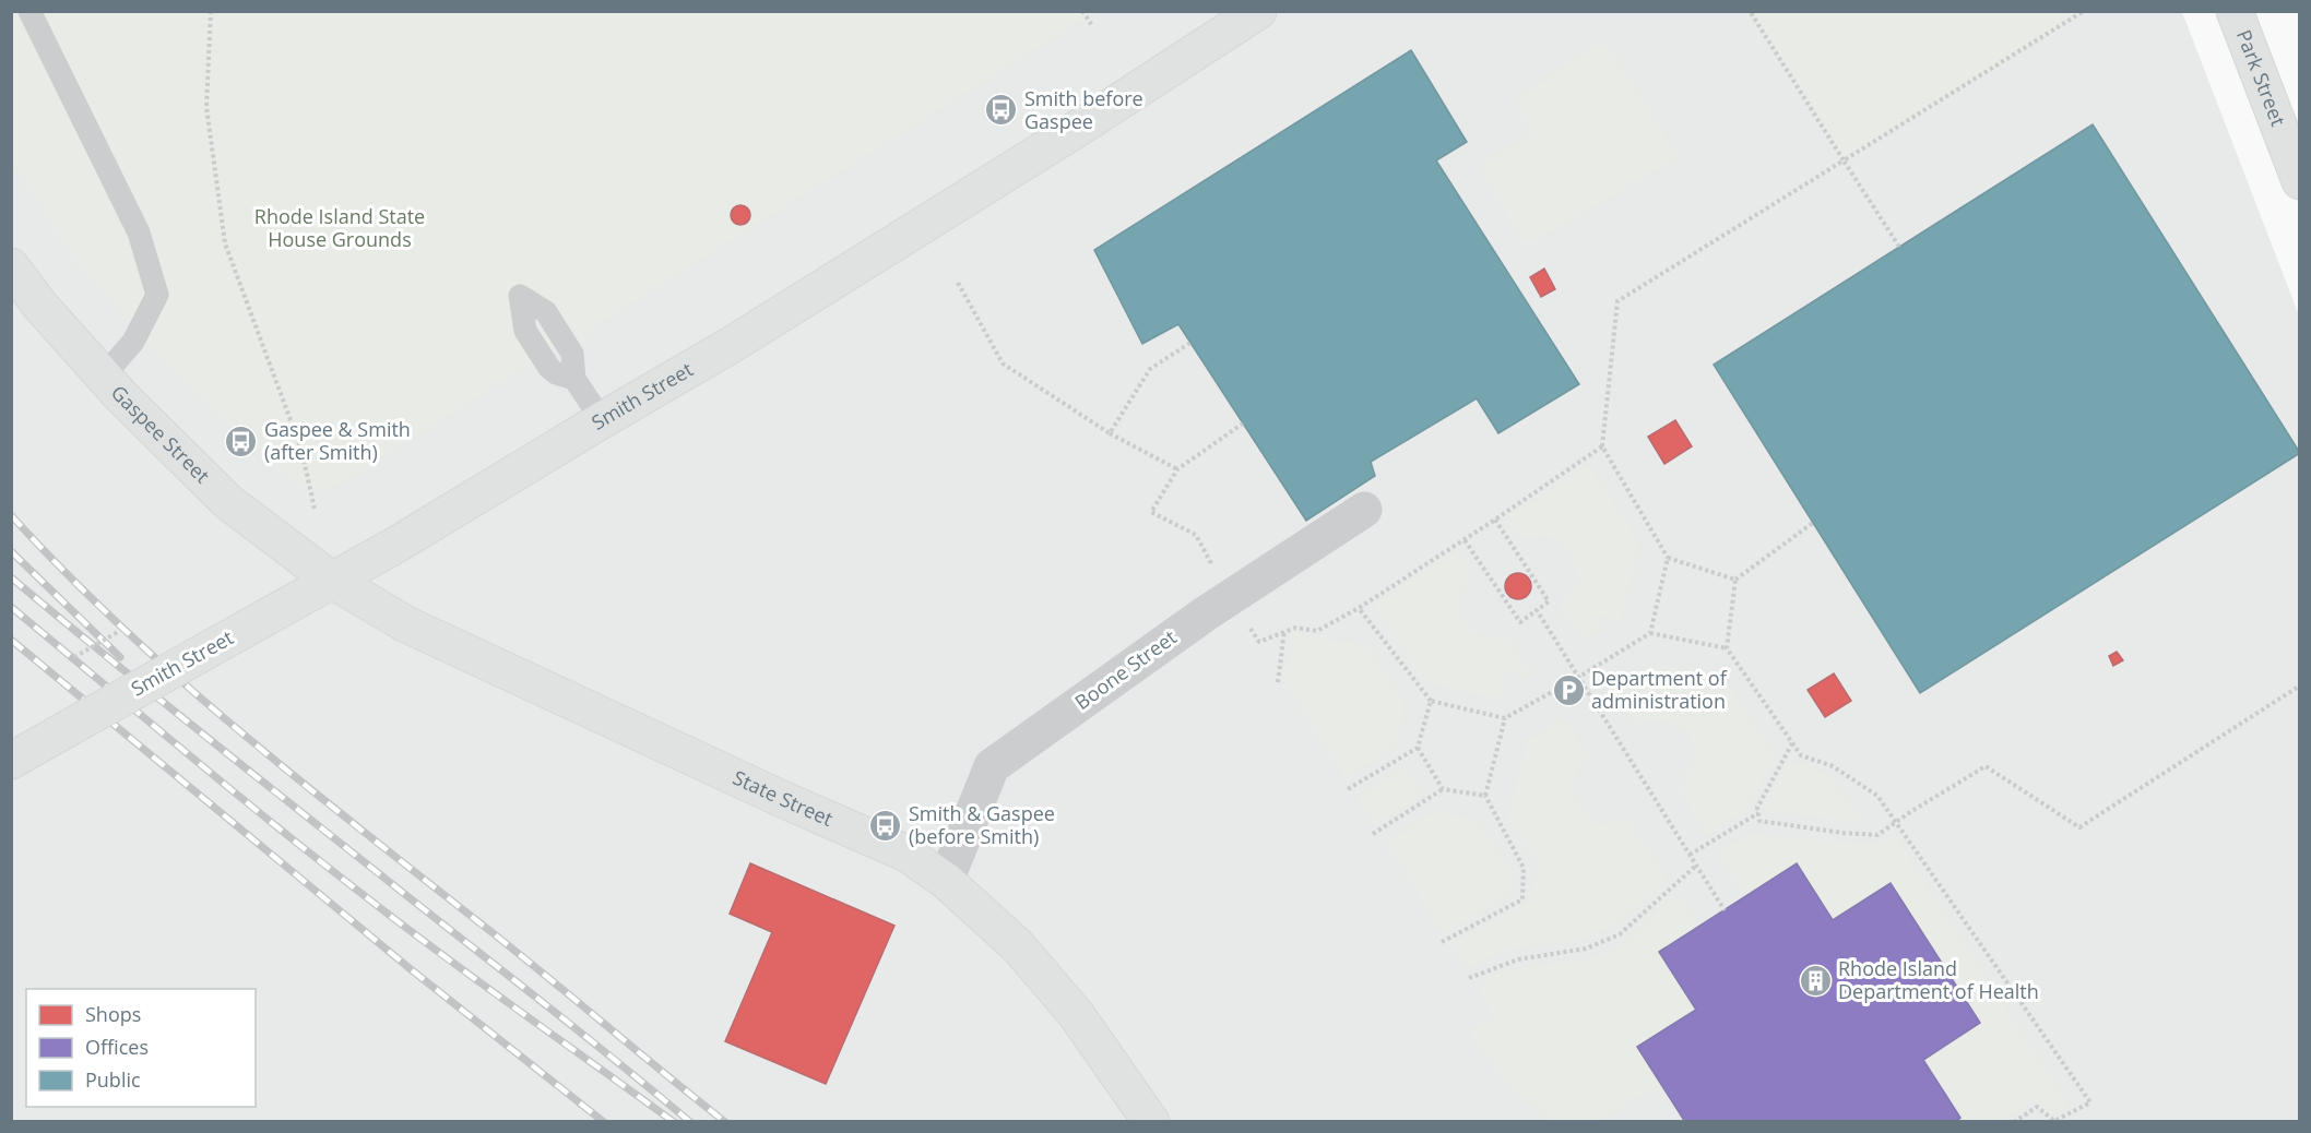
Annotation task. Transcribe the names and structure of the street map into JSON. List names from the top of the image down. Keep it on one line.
{"streets":{"main road":["Park Street","Smith Street","Gaspee Street","State Street"],"street":["Boone Street"]},"crossings":[["Smith Street","Gaspee Street"],["Smith Street","State Street"],["Gaspee Street","State Street"],["Boone Street","State Street"]],"parks":["Rhode Island State House Grounds"],"places":{"bus stop":["Smith before Gaspee","Gaspee & Smith (after Smith)","Smith & Gaspee (before Smith)"],"parking":["Department of administration"],"building":["Rhode Island Department of Health"]},"legend":["Shops","Offices","Public"]}
